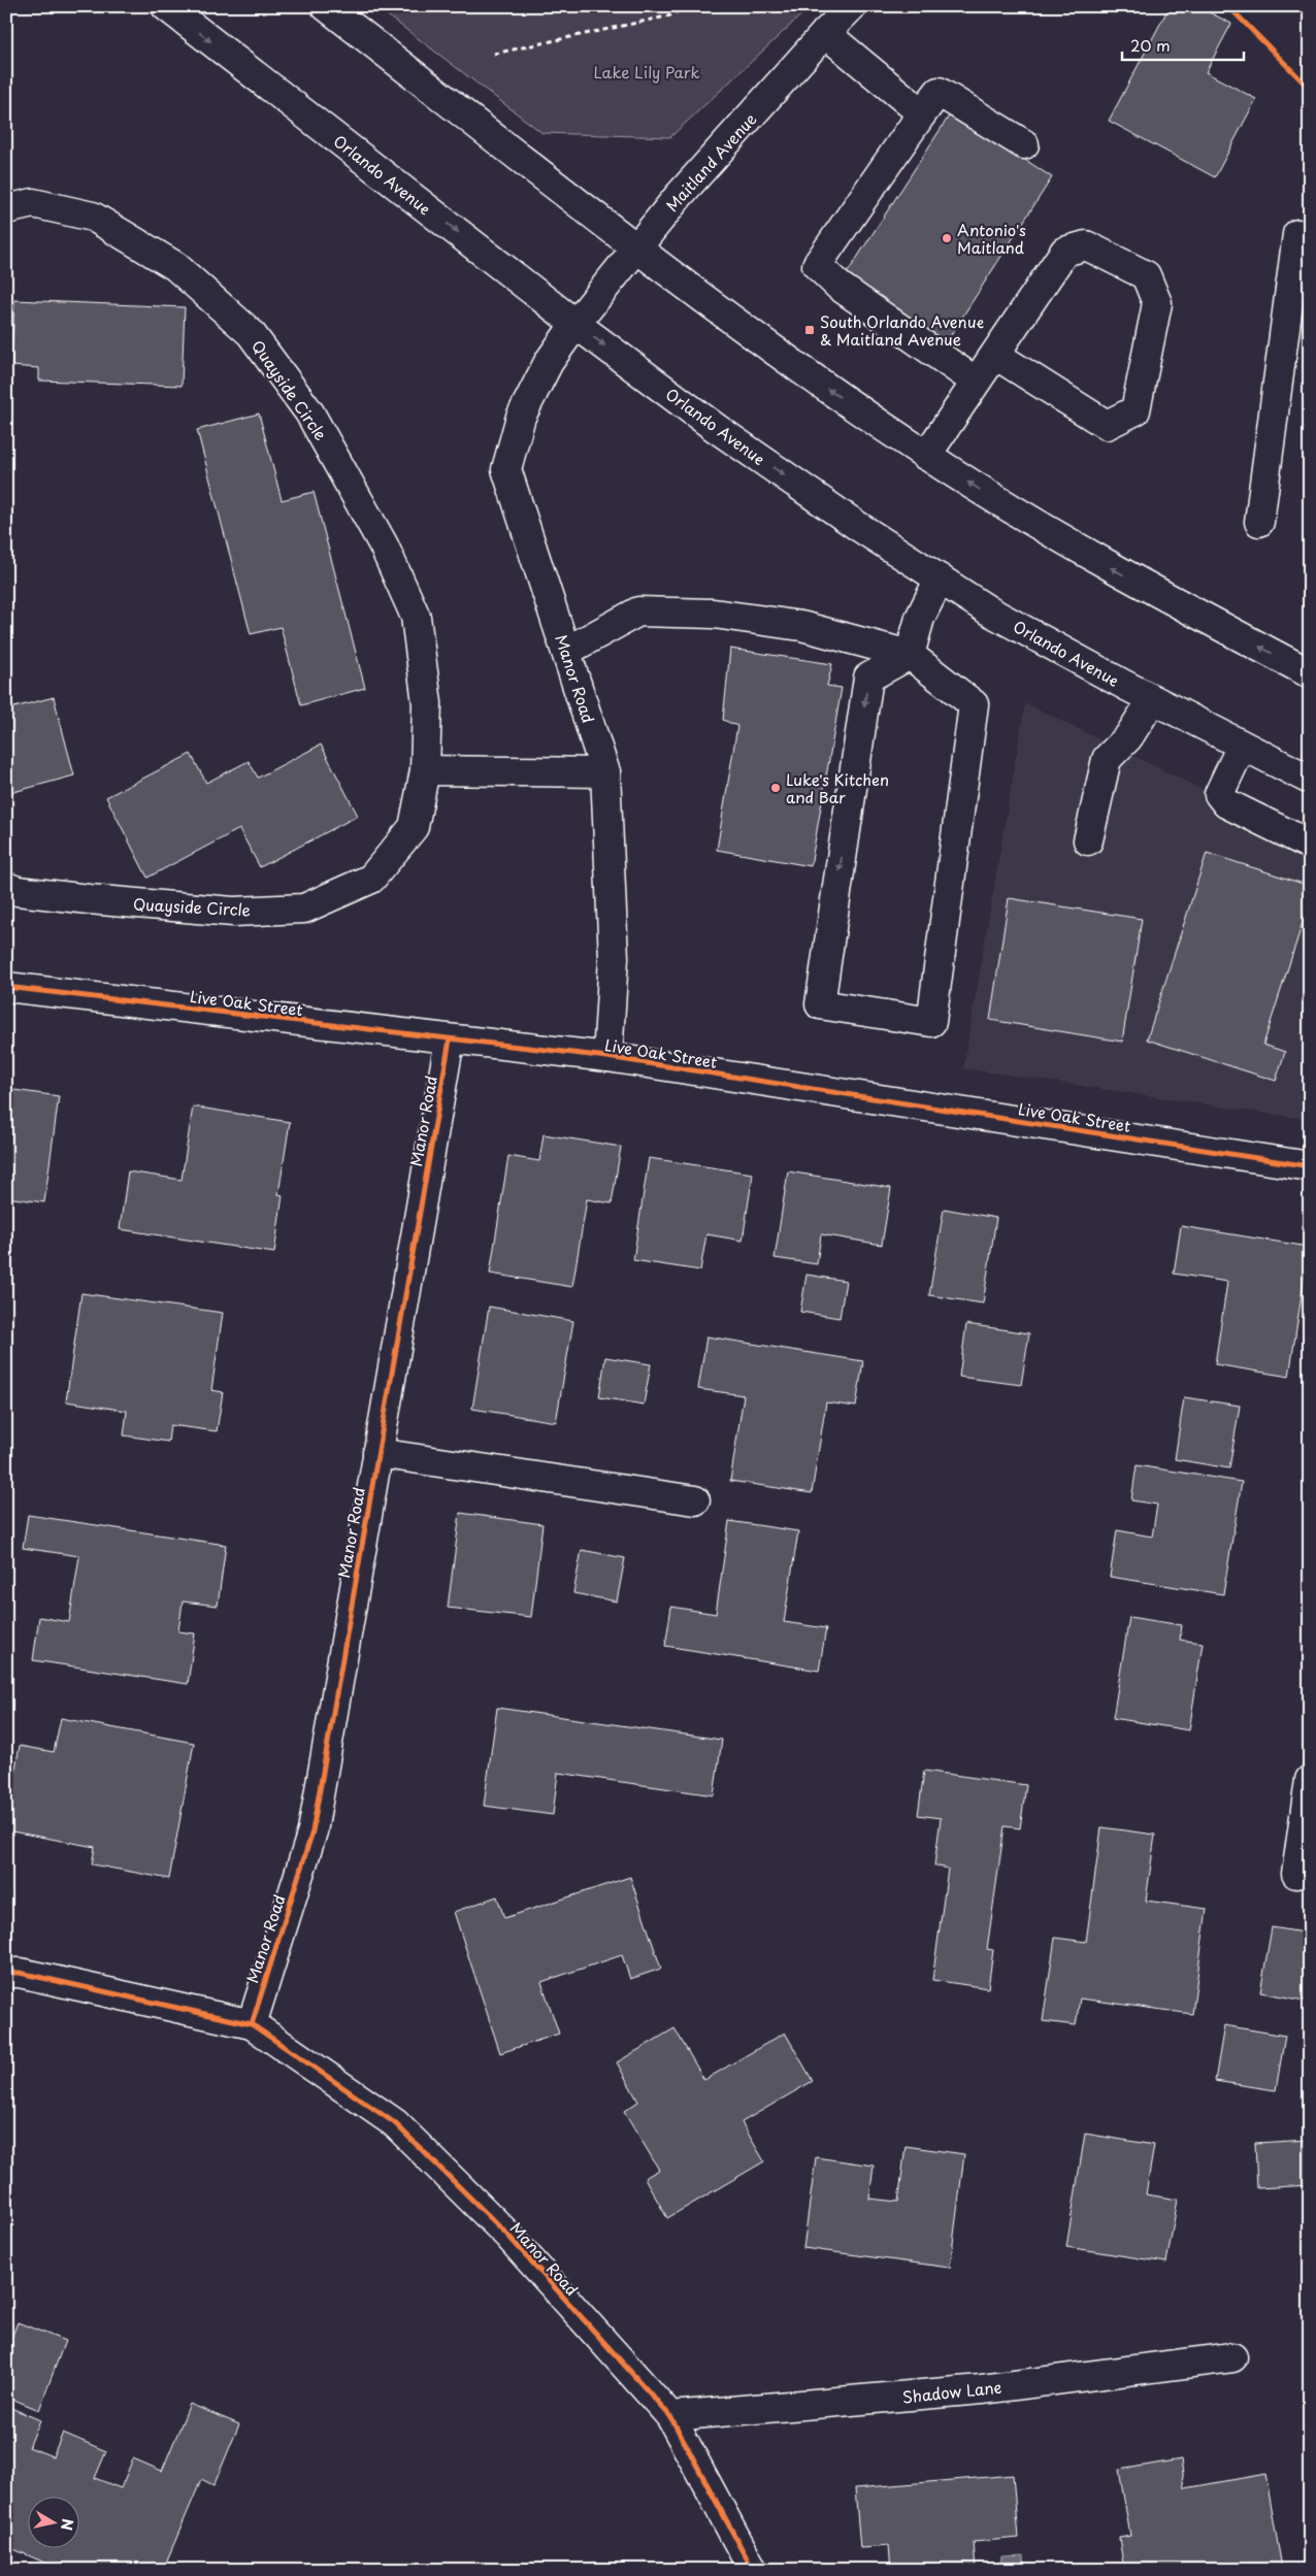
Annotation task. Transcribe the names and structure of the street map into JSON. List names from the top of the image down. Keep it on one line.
{"streets":{"street":["Maitland Avenue","Orlando Avenue","Quayside Circle","Manor Road","Live Oak Street","Shadow Lane"]},"crossings":[["Maitland Avenue","Orlando Avenue"],["Maitland Avenue","Manor Road"],["Orlando Avenue","Manor Road"],["Manor Road","Live Oak Street"],["Manor Road","Shadow Lane"]],"parks":["Lake Lily Park"],"places":{"other":["Antonio's Maitland","Luke's Kitchen and Bar"],"transit":["South Orlando Avenue & Maitland Avenue"]},"scale_bar":"20 m","north":"right"}
